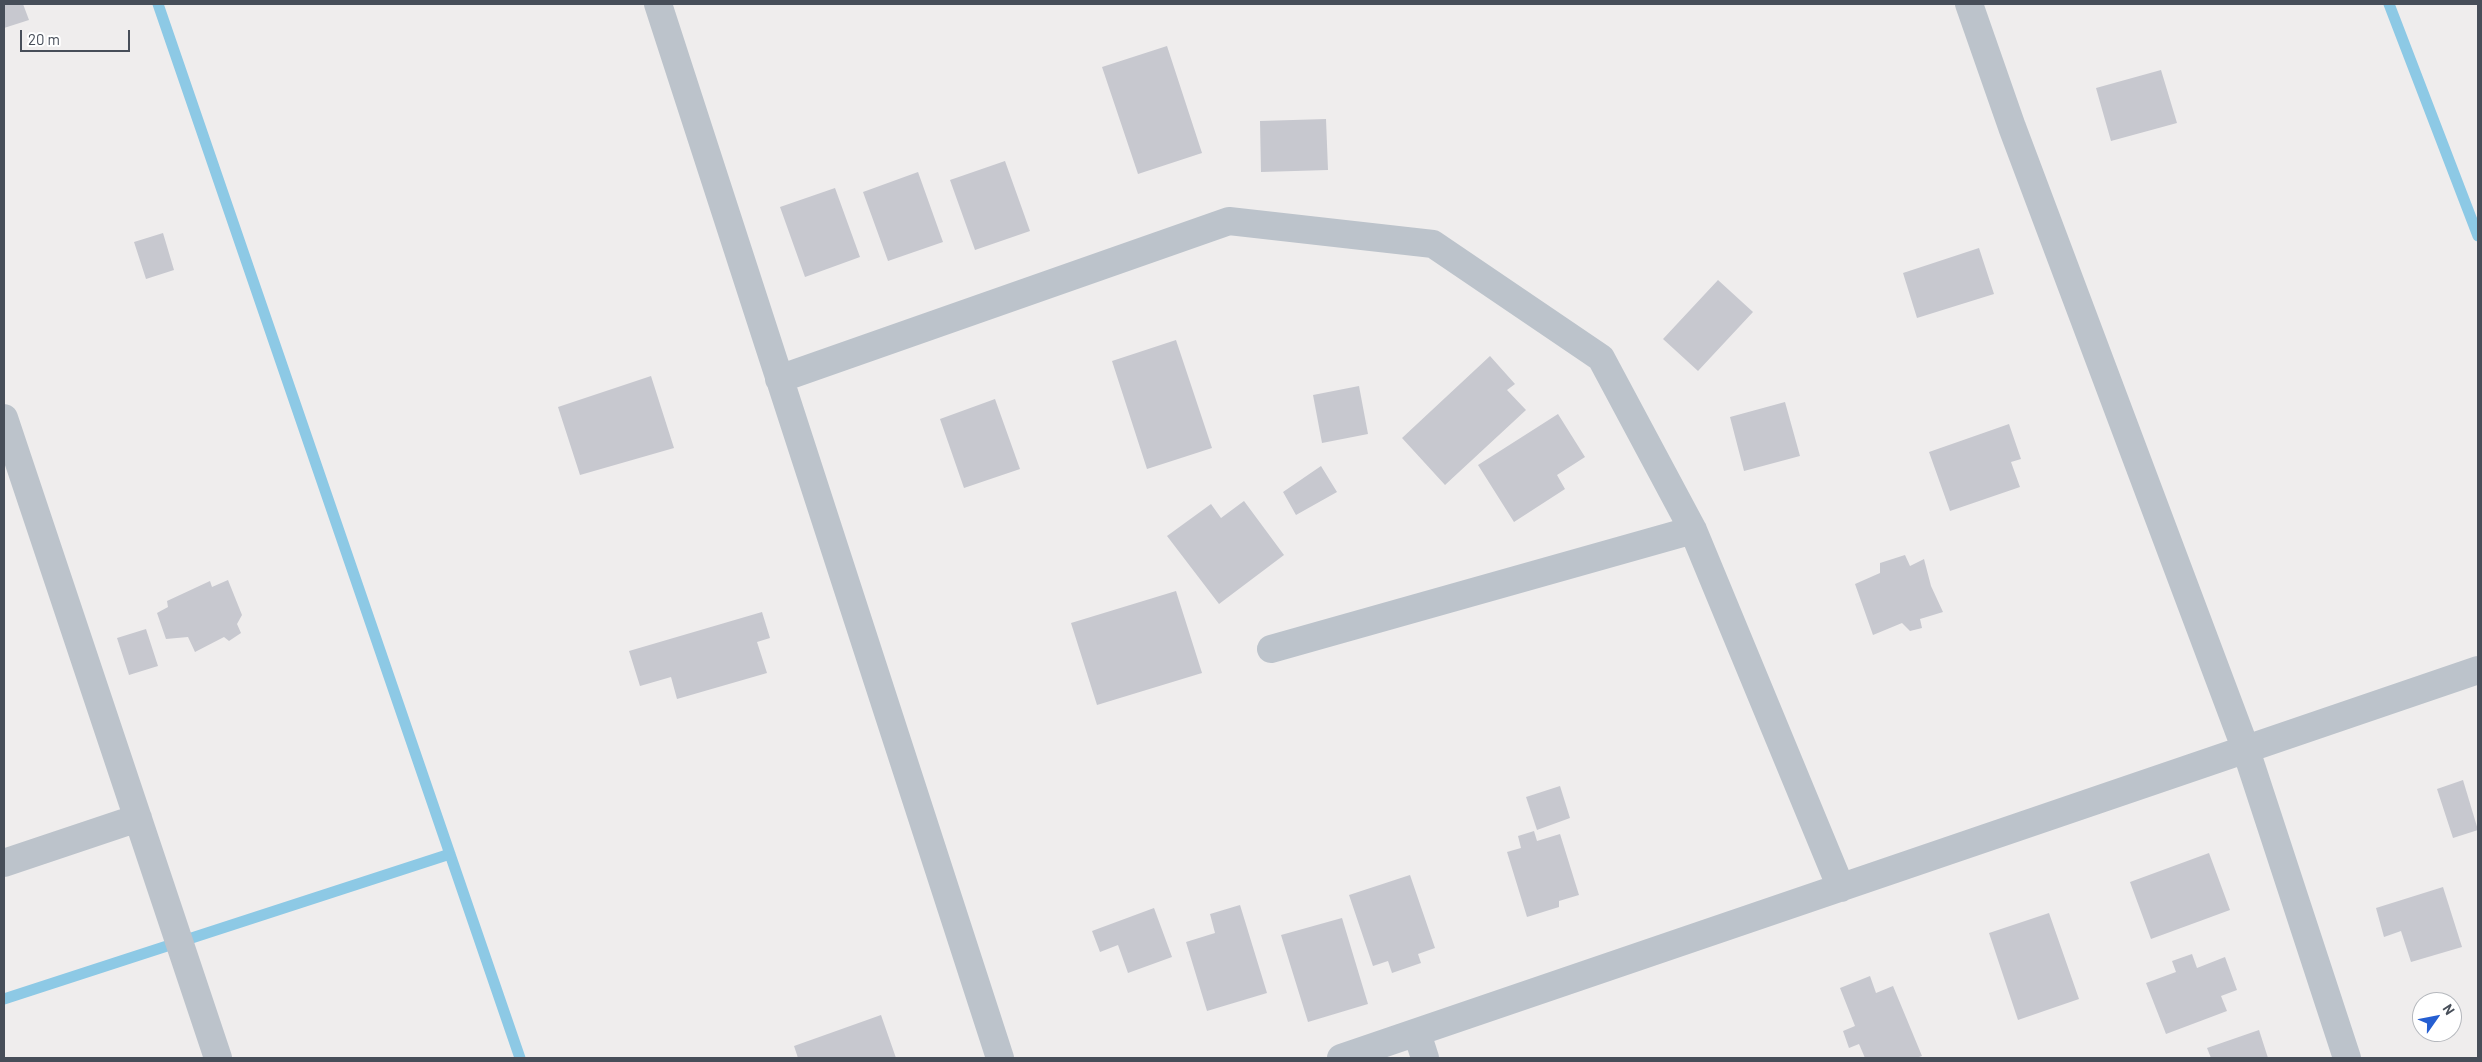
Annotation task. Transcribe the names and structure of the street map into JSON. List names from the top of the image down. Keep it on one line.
{"scale_bar":"20 m","north":"top right"}
